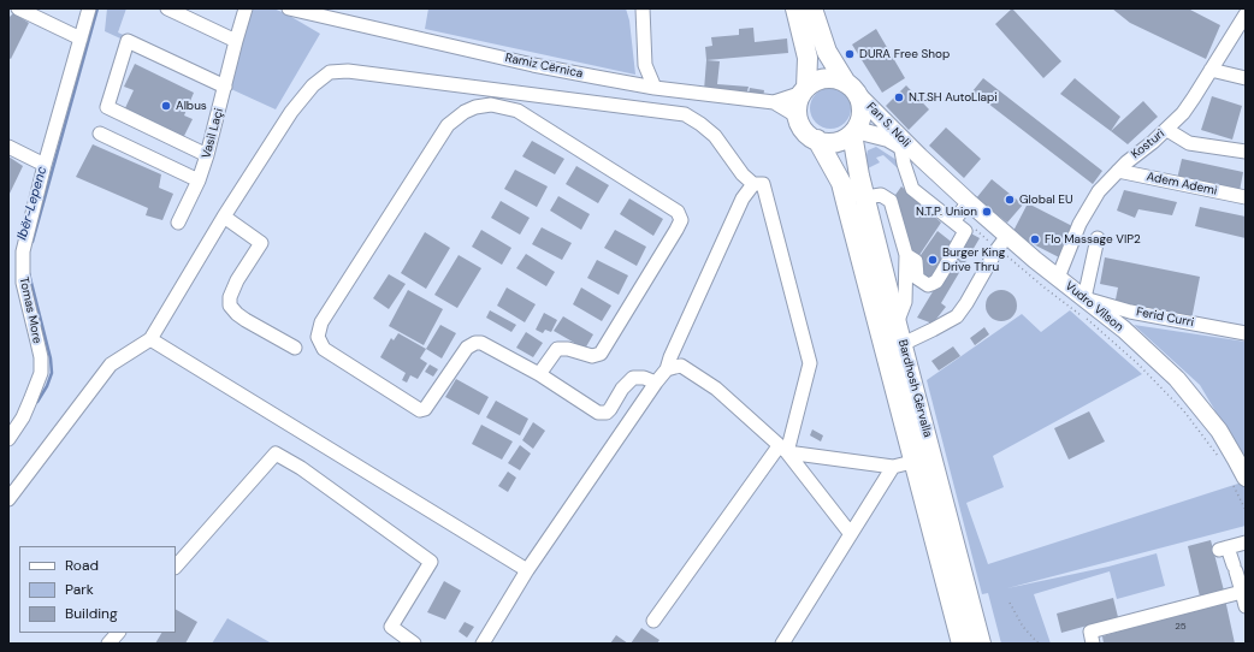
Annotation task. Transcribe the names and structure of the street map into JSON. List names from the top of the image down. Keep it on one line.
{"streets":{"highway":["Bardhosh Gërvalla"],"main road":["Fan S. Noli","Vudro Vilson"],"street":["Ramiz Cërnica","Vasil Laçi","Kosturi","Adem Ademi","Tomas More","Ferid Curri"]},"crossings":[["Ramiz Cërnica","Fan S. Noli"],["Ramiz Cërnica","Bardhosh Gërvalla"],["Fan S. Noli","Vudro Vilson"],["Fan S. Noli","Bardhosh Gërvalla"],["Kosturi","Adem Ademi"],["Kosturi","Vudro Vilson"],["Vudro Vilson","Ferid Curri"]],"water":["Ibër-Lepenc"],"places":["DURA Free Shop","N.T.SH AutoLlapi","Albus","Global EU","N.T.P. Union","Flo Massage VIP2","Burger King Drive Thru"],"house_numbers":["25"],"legend":["Road","Park","Building"]}
